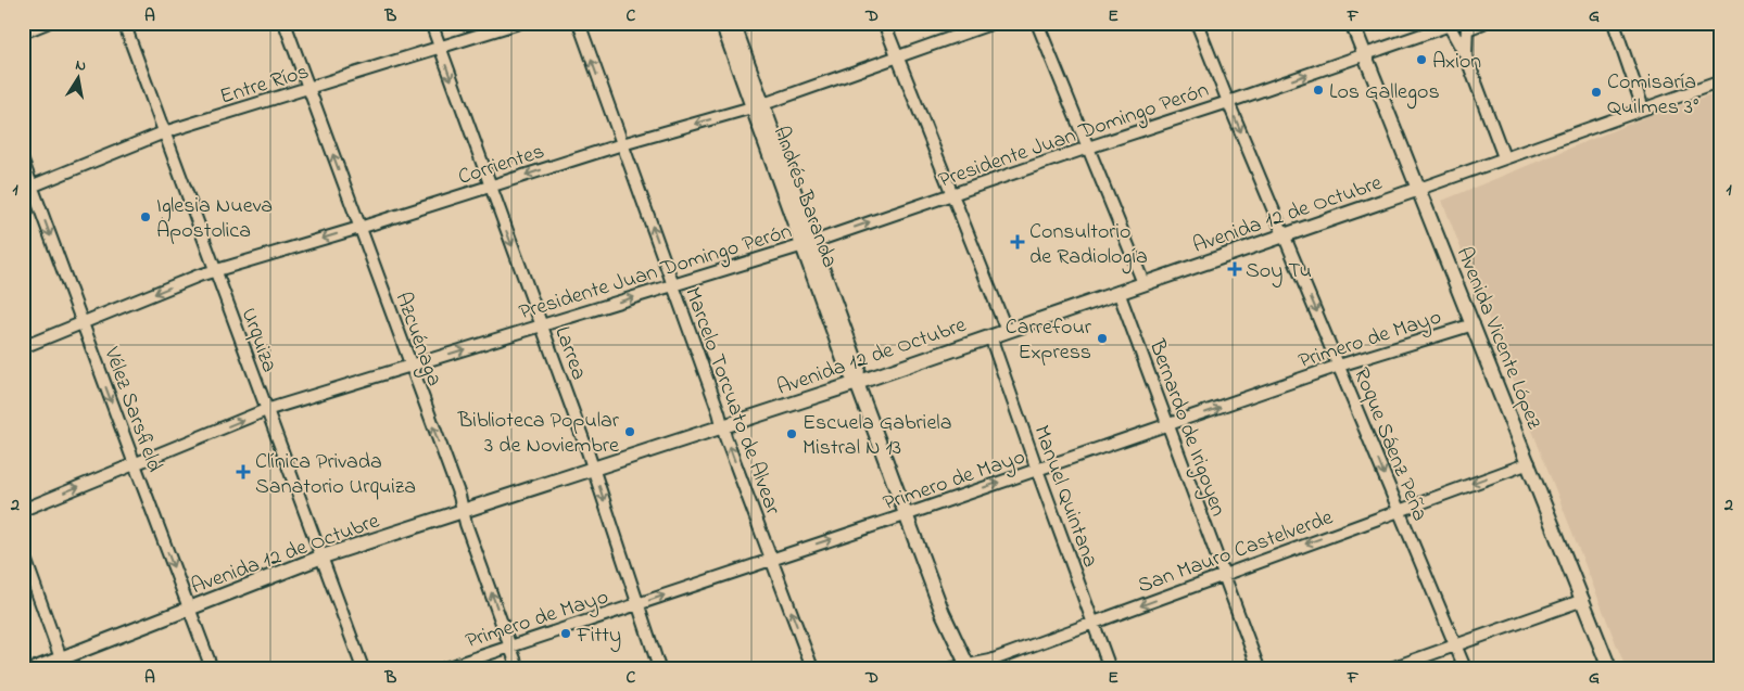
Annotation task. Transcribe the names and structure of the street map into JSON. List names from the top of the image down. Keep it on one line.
{"streets":{"main road":["Andrés Baranda","Avenida 12 de Octubre","Avenida Vicente López"],"street":["Entre Ríos","Presidente Juan Domingo Perón","Corrientes","Primero de Mayo","Azcuénaga","Urquiza","Larrea","Marcelo Torcuato de Alvear","Vélez Sarsfield","Bernardo de Irigoyen","Roque Sáenz Peña","Manuel Quintana","San Mauro Castelverde"]},"crossings":[["Entre Ríos","Azcuénaga"],["Entre Ríos","Urquiza"],["Entre Ríos","Larrea"],["Entre Ríos","Vélez Sarsfield"],["Presidente Juan Domingo Perón","Andrés Baranda"],["Presidente Juan Domingo Perón","Avenida Vicente López"],["Presidente Juan Domingo Perón","Azcuénaga"],["Presidente Juan Domingo Perón","Urquiza"],["Presidente Juan Domingo Perón","Larrea"],["Presidente Juan Domingo Perón","Marcelo Torcuato de Alvear"],["Presidente Juan Domingo Perón","Vélez Sarsfield"],["Presidente Juan Domingo Perón","Roque Sáenz Peña"],["Corrientes","Andrés Baranda"],["Corrientes","Azcuénaga"],["Corrientes","Urquiza"],["Corrientes","Larrea"],["Corrientes","Marcelo Torcuato de Alvear"],["Corrientes","Vélez Sarsfield"],["Andrés Baranda","Avenida 12 de Octubre"],["Andrés Baranda","Primero de Mayo"],["Andrés Baranda","San Mauro Castelverde"],["Avenida 12 de Octubre","Avenida Vicente López"],["Avenida 12 de Octubre","Azcuénaga"],["Avenida 12 de Octubre","Urquiza"],["Avenida 12 de Octubre","Larrea"],["Avenida 12 de Octubre","Marcelo Torcuato de Alvear"],["Avenida 12 de Octubre","Vélez Sarsfield"],["Avenida 12 de Octubre","Bernardo de Irigoyen"],["Avenida 12 de Octubre","Roque Sáenz Peña"],["Avenida 12 de Octubre","Manuel Quintana"],["Primero de Mayo","Avenida Vicente López"],["Primero de Mayo","Azcuénaga"],["Primero de Mayo","Larrea"],["Primero de Mayo","Marcelo Torcuato de Alvear"],["Primero de Mayo","Bernardo de Irigoyen"],["Primero de Mayo","Roque Sáenz Peña"],["Primero de Mayo","Manuel Quintana"],["Avenida Vicente López","San Mauro Castelverde"],["Bernardo de Irigoyen","San Mauro Castelverde"],["Roque Sáenz Peña","San Mauro Castelverde"],["Manuel Quintana","San Mauro Castelverde"]],"one_way":["Presidente Juan Domingo Perón","Corrientes","Primero de Mayo","Azcuénaga","Larrea","Marcelo Torcuato de Alvear","Vélez Sarsfield","Roque Sáenz Peña","San Mauro Castelverde"],"places":{"other":["Axion","Los Gallegos","Comisaría Quilmes 3°","Iglesia Nueva Apostolica","Carrefour Express","Biblioteca Popular 3 de Noviembre","Escuela Gabriela Mistral N 13","Fitty"],"health":["Consultorio de Radiología","Soy Tu","Clínica Privada Sanatorio Urquiza"]},"north":"top","grid":{"columns":["A","B","C","D","E","F","G"],"rows":["1","2"]}}
